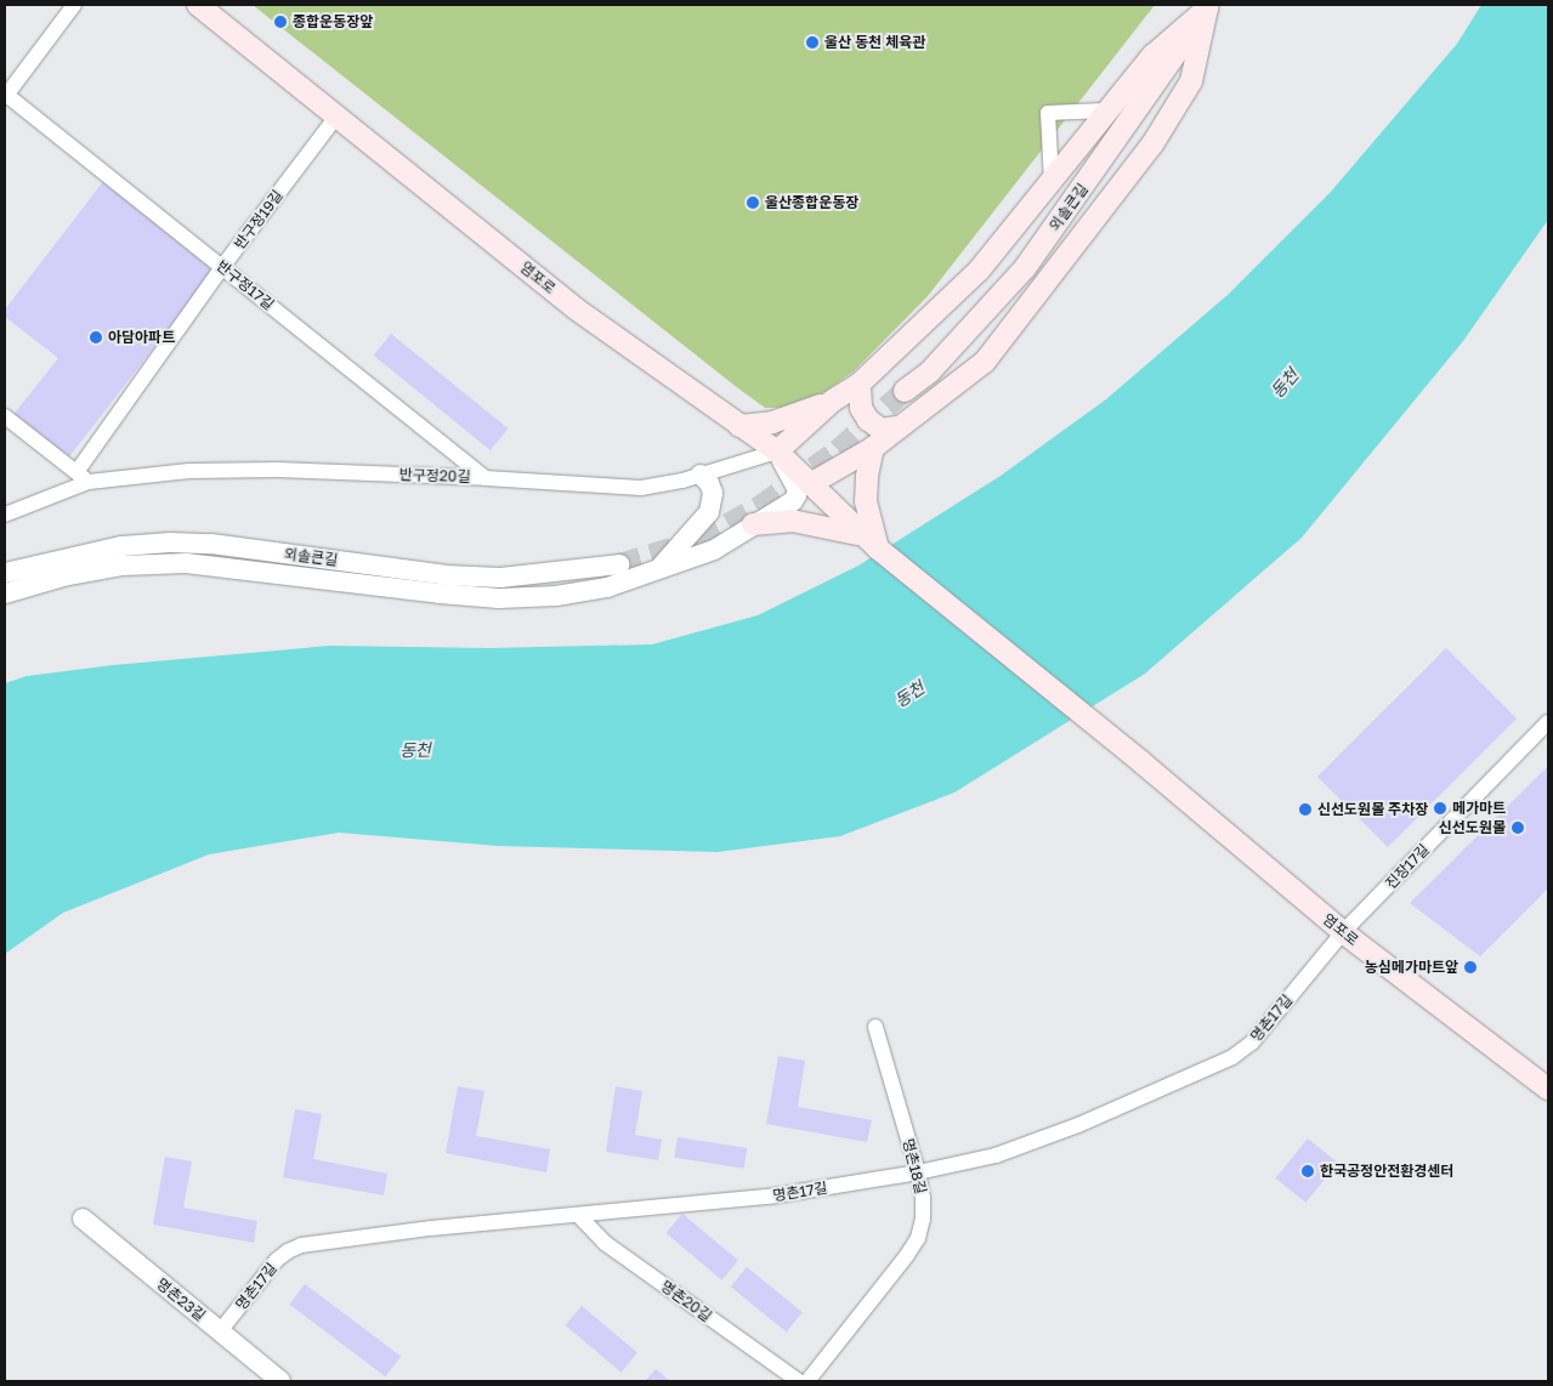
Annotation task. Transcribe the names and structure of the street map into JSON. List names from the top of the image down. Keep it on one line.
{"streets":{"main road":["외솔큰길","염포로"],"street":["반구정19길","반구정17길","반구정20길","진장17길","명촌17길","명촌18길","명촌23길","명촌20길"]},"crossings":[["반구정19길","염포로"],["반구정19길","반구정17길"],["염포로","반구정20길"],["염포로","진장17길"],["염포로","명촌17길"],["반구정17길","반구정20길"],["진장17길","명촌17길"],["명촌17길","명촌18길"],["명촌17길","명촌23길"],["명촌17길","명촌20길"]],"water":["동천"],"places":["종합운동장앞","울산 동천 체육관","울산종합운동장","아담아파트","메가마트","신선도원몰 주차장","신선도원몰","농심메가마트앞","한국공정안전환경센터"]}
